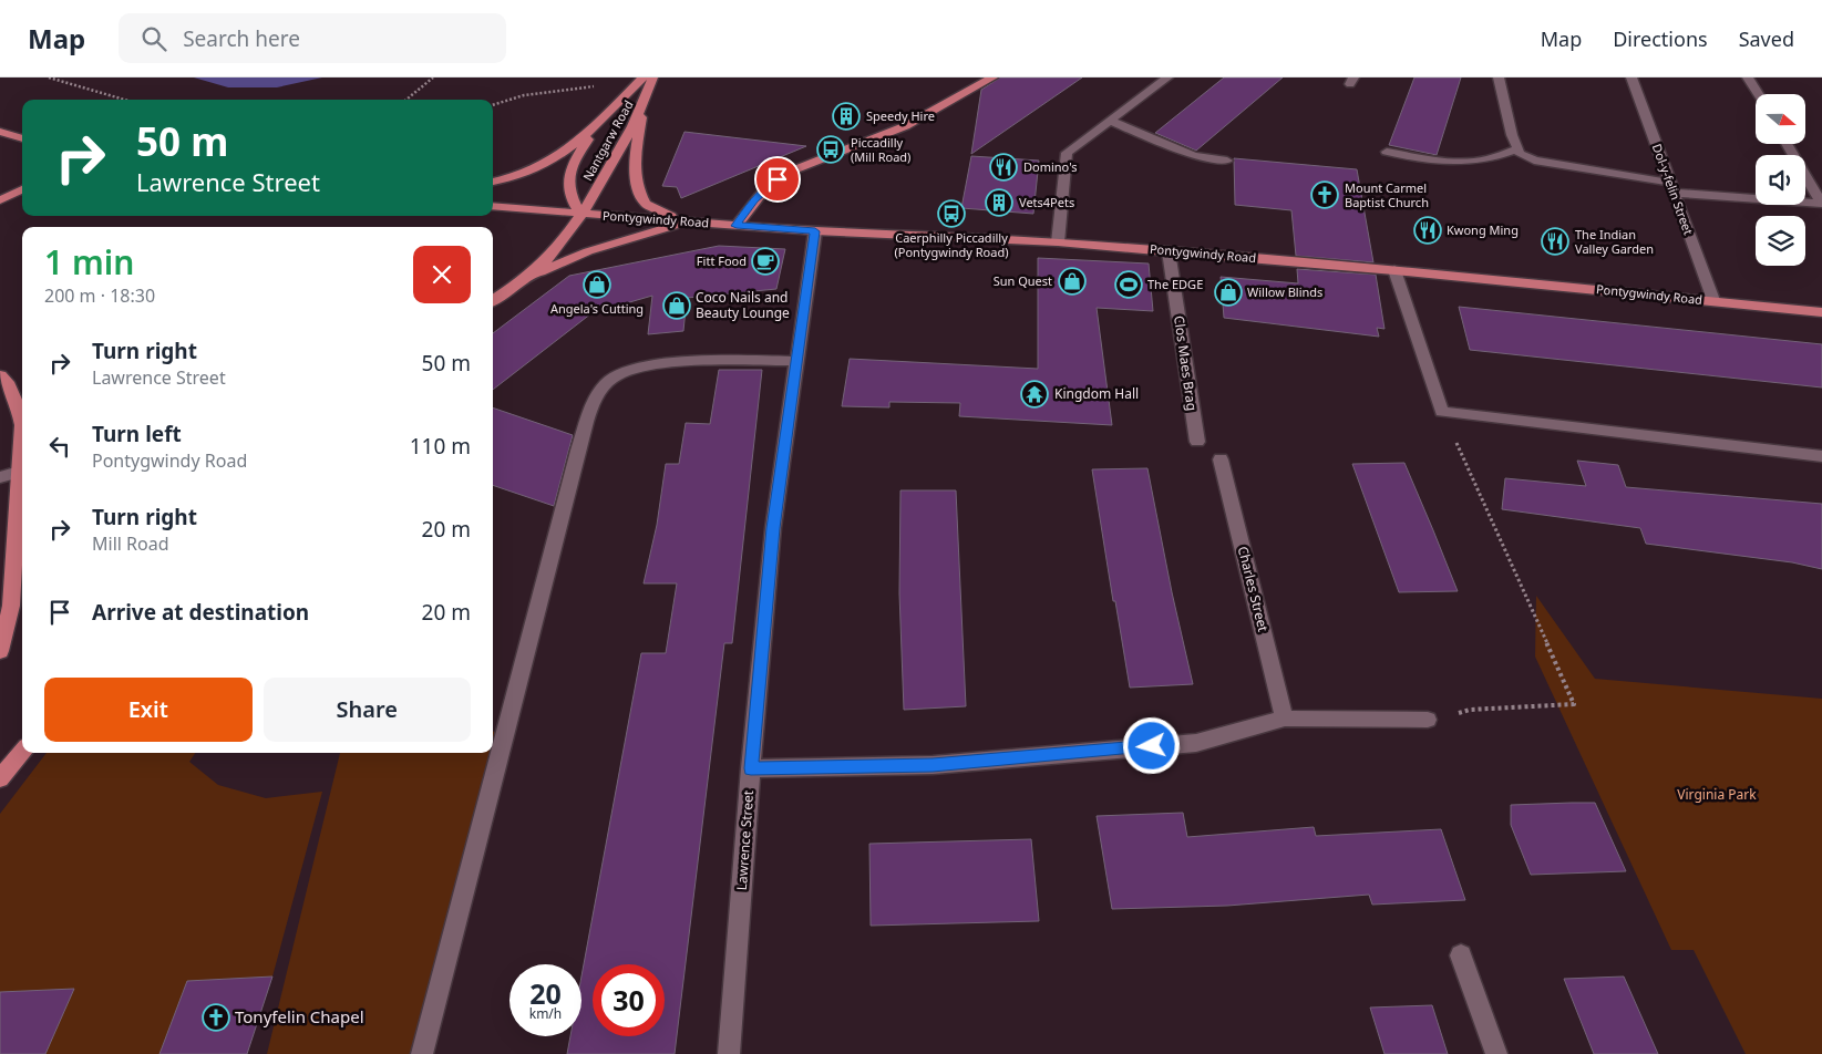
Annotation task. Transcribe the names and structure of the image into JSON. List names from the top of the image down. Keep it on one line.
{"streets":{"main road":["Nantgarw Road","Pontygwindy Road"],"street":["Dol-y-felin Street","Clos Maes Brag","Charles Street","Lawrence Street"]},"crossings":[["Nantgarw Road","Pontygwindy Road"],["Dol-y-felin Street","Pontygwindy Road"],["Pontygwindy Road","Clos Maes Brag"],["Pontygwindy Road","Lawrence Street"]],"parks":["Virginia Park"],"places":{"building":["Speedy Hire","Vets4Pets"],"bus stop":["Piccadilly (Mill Road)","Caerphilly Piccadilly (Pontygwindy Road)"],"restaurant":["Domino's","Kwong Ming","The Indian Valley Garden"],"church":["Mount Carmel Baptist Church","Tonyfelin Chapel"],"cafe":["Fitt Food"],"shop":["Sun Quest","Angela's Cutting","Willow Blinds","Coco Nails and Beauty Lounge"],"sports":["The EDGE"],"temple":["Kingdom Hall"]},"north":"right","page":{"header":"Map","search":"Search here","nav":["Map","Directions","Saved"],"turn":["50 m","Lawrence Street"],"heading":["1 min","200 m · 18:30"],"list":[{"name":"Turn right","note":"Lawrence Street","value":"50 m"},{"name":"Turn left","note":"Pontygwindy Road","value":"110 m"},{"name":"Turn right","note":"Mill Road","value":"20 m"},{"name":"Arrive at destination","value":"20 m"}],"buttons":["Exit","Share"],"speed":"20 km/h","limit":"30"}}
